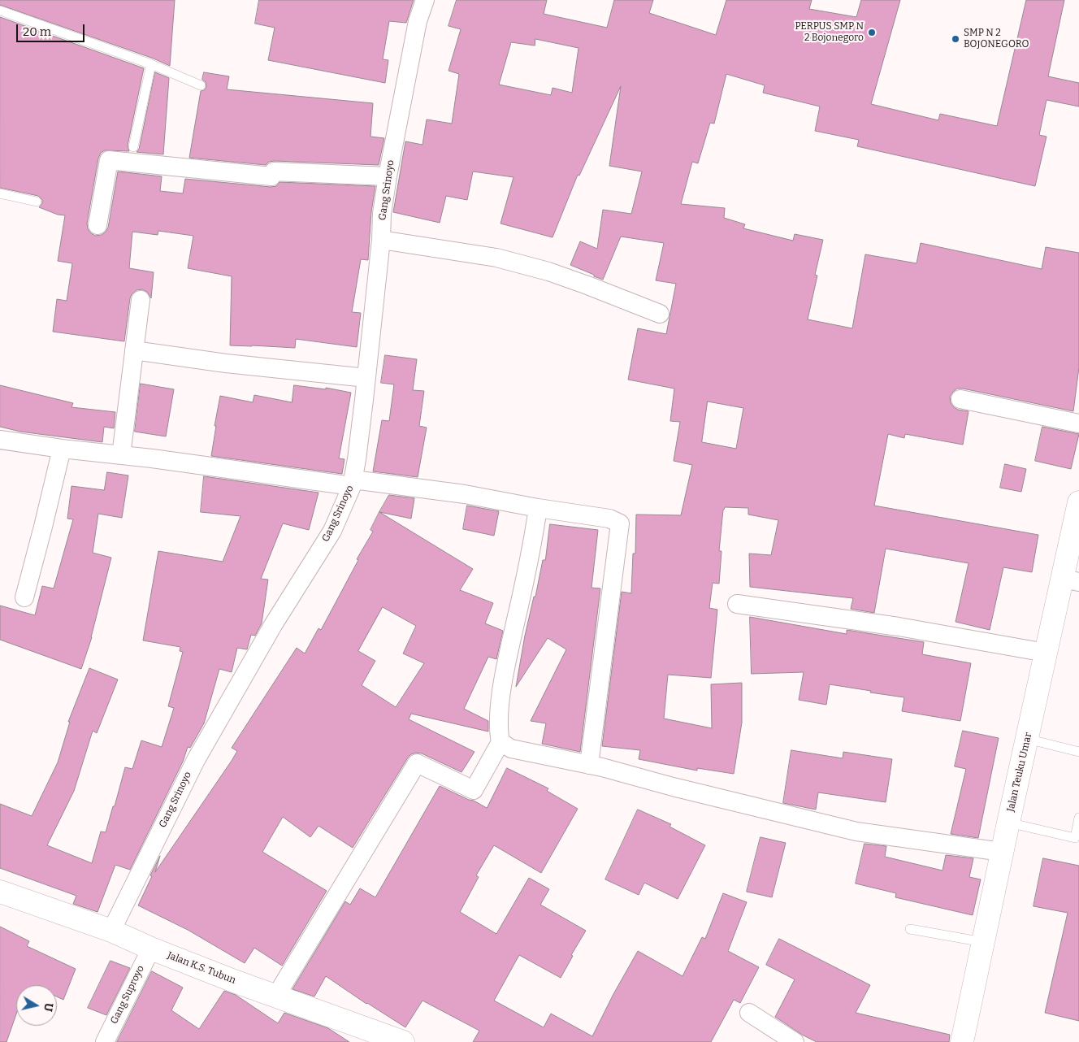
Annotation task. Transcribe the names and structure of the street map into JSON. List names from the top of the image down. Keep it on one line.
{"streets":{"main road":["Jalan Teuku Umar","Jalan K.S. Tubun"],"street":["Gang Srinoyo","Gang Suproyo"]},"crossings":[["Gang Srinoyo","Jalan K.S. Tubun"],["Jalan K.S. Tubun","Gang Suproyo"]],"places":["PERPUS SMP N 2 Bojonegoro","SMP N 2 BOJONEGORO"],"scale_bar":"20 m","north":"right"}
